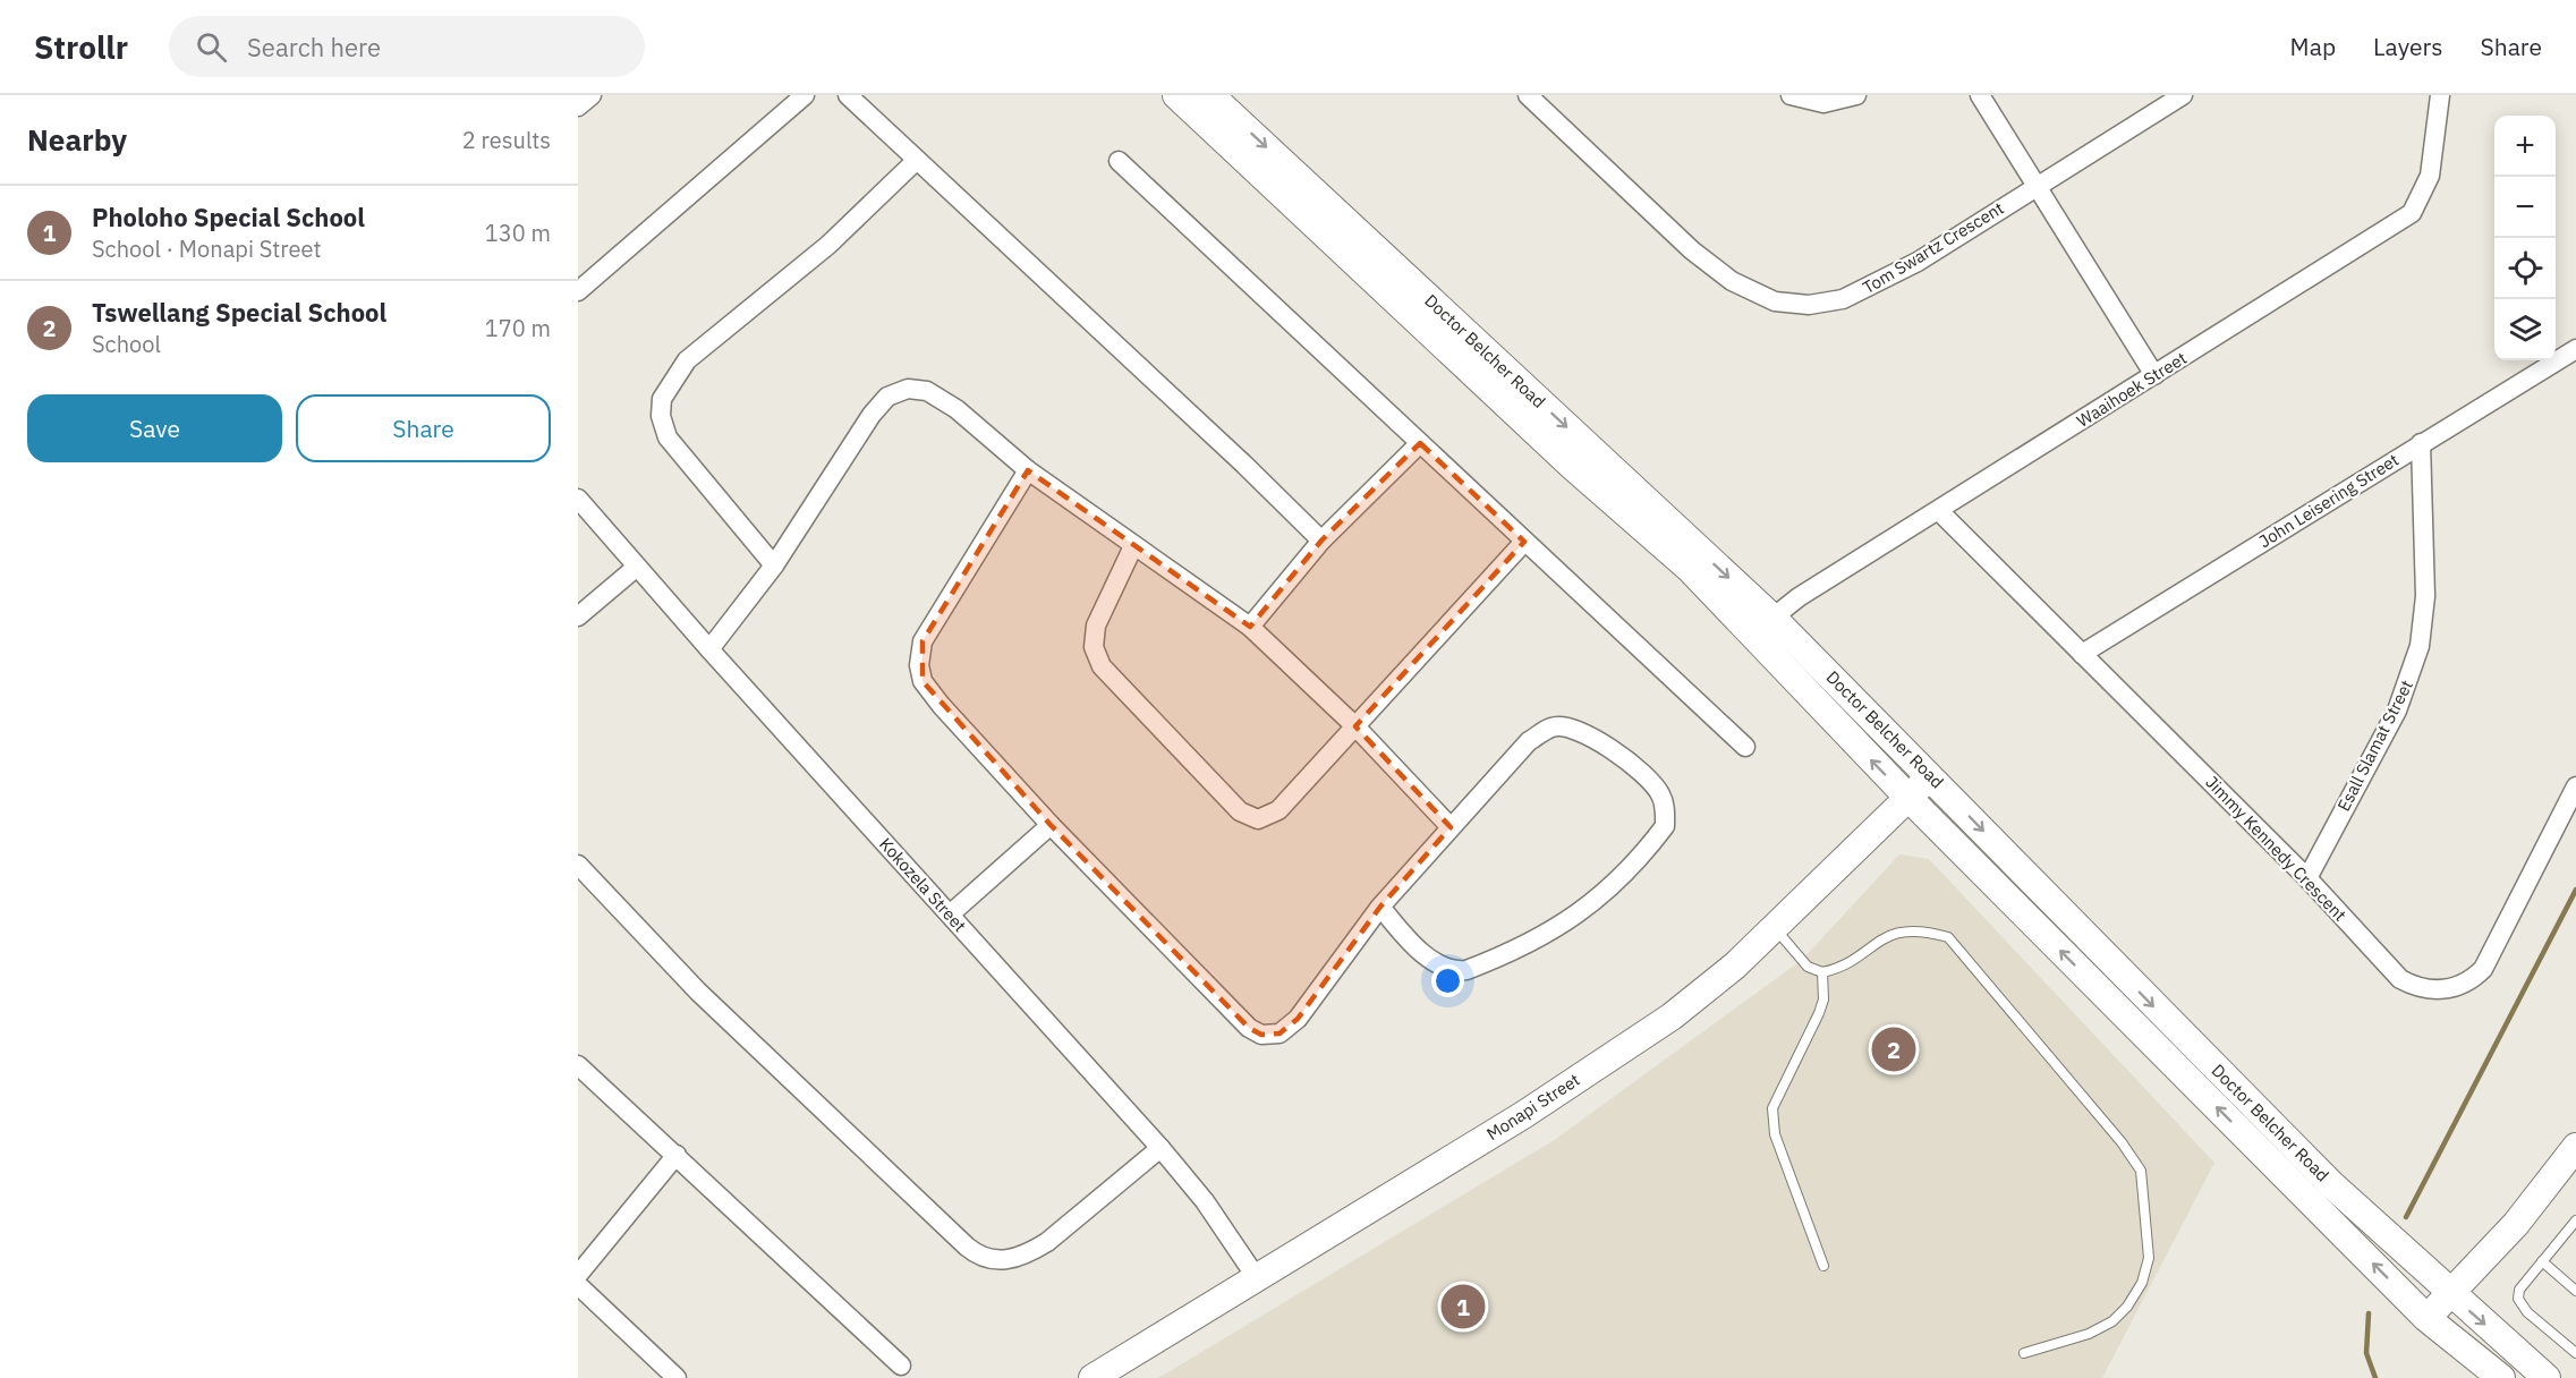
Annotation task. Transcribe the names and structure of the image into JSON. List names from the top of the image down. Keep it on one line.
{"streets":{"main road":["Doctor Belcher Road","Monapi Street"],"street":["Tom Swartz Crescent","Waaihoek Street","John Leisering Street","Esall Slamat Street","Jimmy Kennedy Crescent","Kokozela Street"]},"crossings":[["Doctor Belcher Road","Waaihoek Street"],["Doctor Belcher Road","Monapi Street"],["Waaihoek Street","Jimmy Kennedy Crescent"],["John Leisering Street","Esall Slamat Street"],["John Leisering Street","Jimmy Kennedy Crescent"],["Esall Slamat Street","Jimmy Kennedy Crescent"],["Kokozela Street","Monapi Street"]],"page":{"header":"Strollr","search":"Search here","nav":["Map","Layers","Share"],"heading":["Nearby","2 results"],"map_buttons":["+","−"],"list":[{"mark":"1","name":"Pholoho Special School","note":"School · Monapi Street","value":"130 m"},{"mark":"2","name":"Tswellang Special School","note":"School","value":"170 m"}],"buttons":["Save","Share"],"pins":["2","1"]}}
